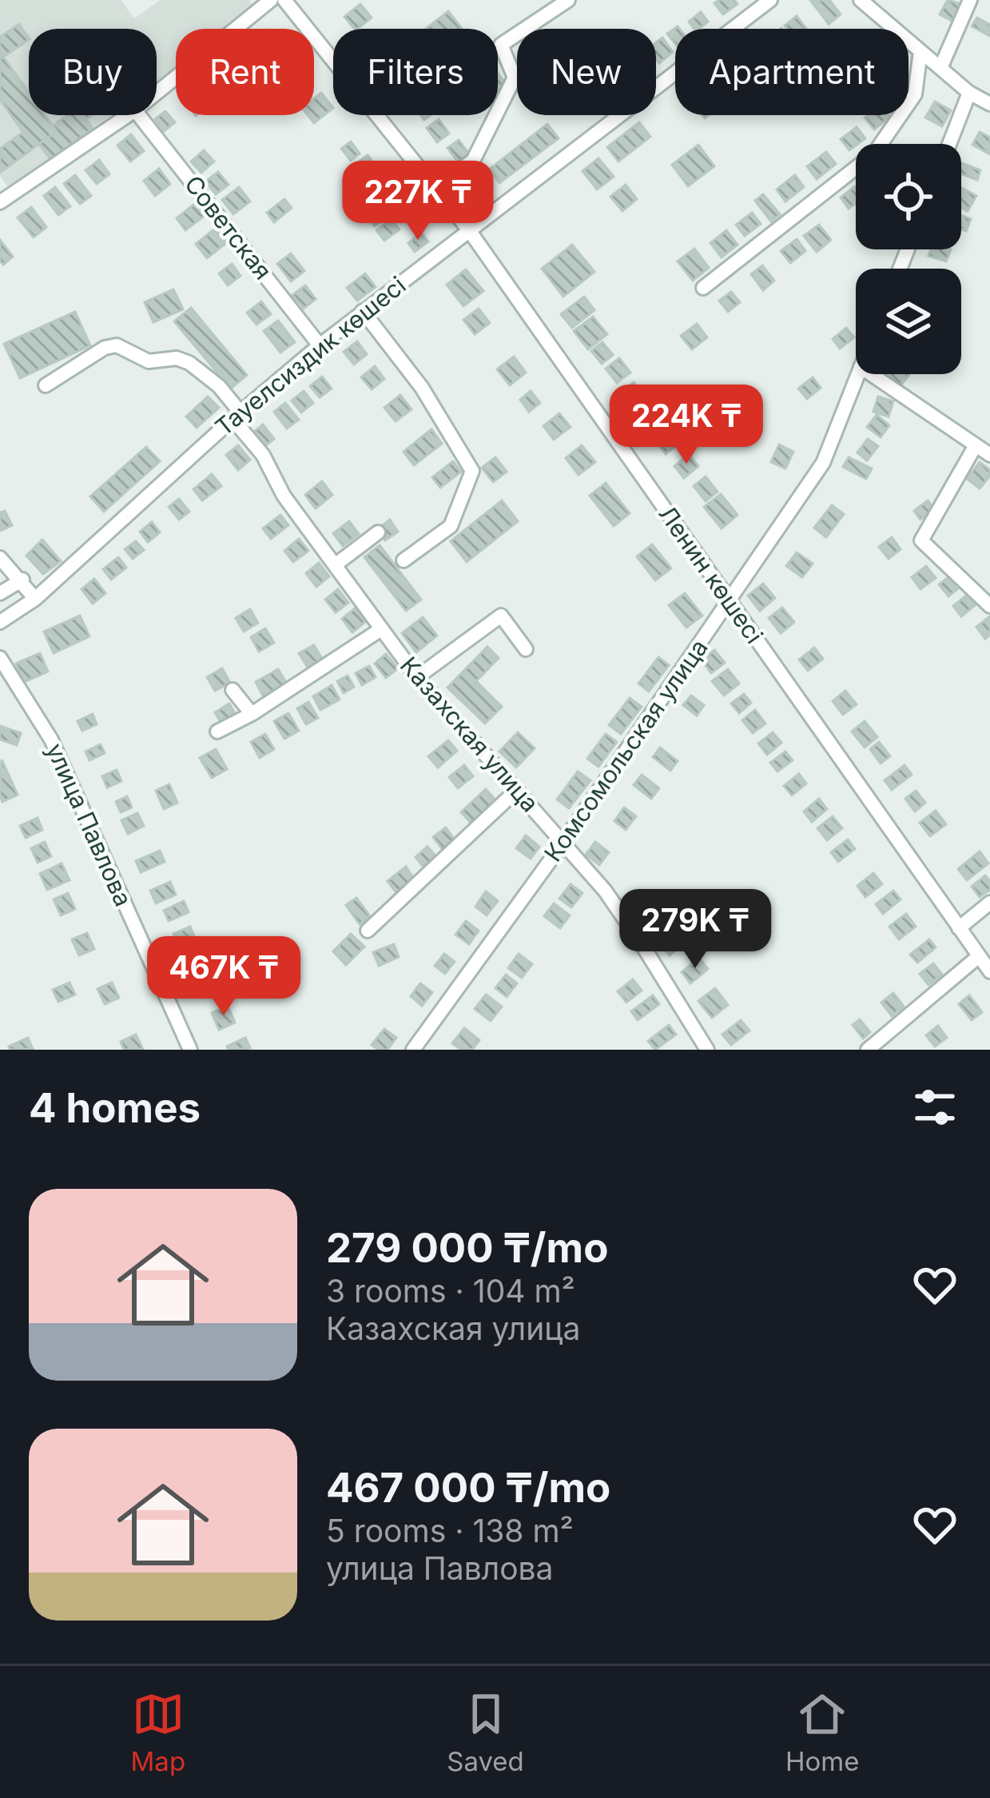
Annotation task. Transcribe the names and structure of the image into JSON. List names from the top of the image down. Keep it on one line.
{"streets":{"street":["Советская","Тауелсиздик көшесі","Ленин көшесі","Казахская улица","Комсомольская улица","улица Павлова"]},"crossings":[["Советская","Тауелсиздик көшесі"],["Тауелсиздик көшесі","Ленин көшесі"],["Тауелсиздик көшесі","Казахская улица"],["Ленин көшесі","Комсомольская улица"],["Казахская улица","Комсомольская улица"]],"page":{"chip":["Buy","Rent","Filters","New","Apartment"],"price":["227K ₸","224K ₸","279K ₸","467K ₸"],"heading":"4 homes","list":[{"name":"279 000 ₸/mo","note":"3 rooms · 104 m² · Казахская улица"},{"name":"467 000 ₸/mo","note":"5 rooms · 138 m² · улица Павлова"}],"tabs":["Map","Saved","Home"]}}
